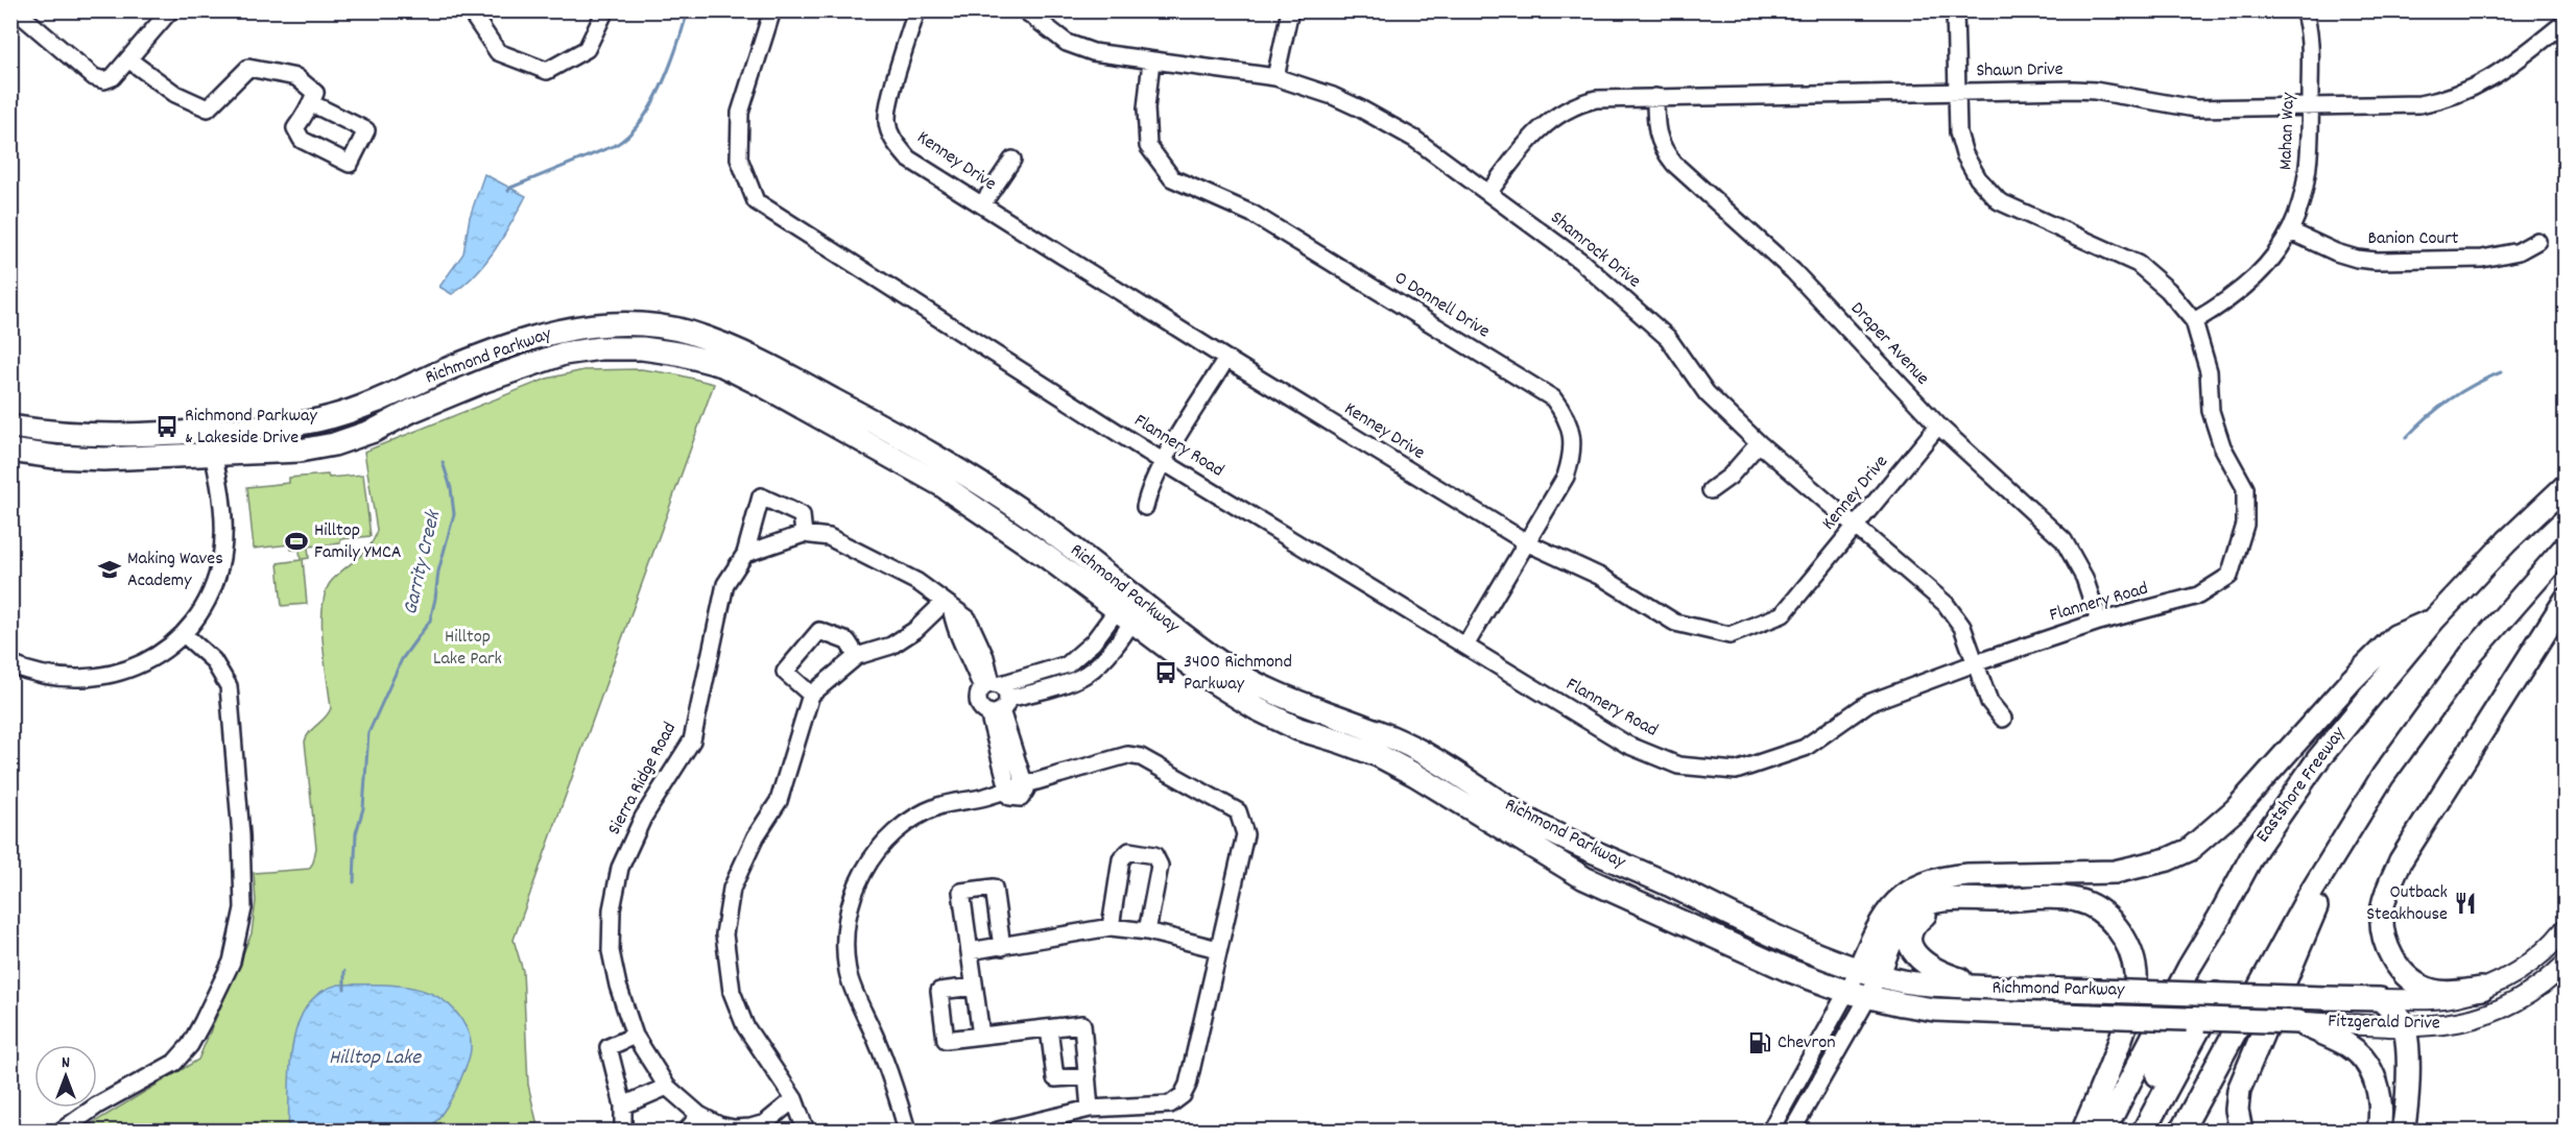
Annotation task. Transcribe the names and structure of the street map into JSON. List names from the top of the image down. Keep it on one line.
{"streets":{"highway":["Richmond Parkway","Eastshore Freeway"],"main road":["Fitzgerald Drive"],"street":["Shawn Drive","Mahan Way","Kenney Drive","Banion Court","Shamrock Drive","O Donnell Drive","Draper Avenue","Flannery Road","Sierra Ridge Road"]},"crossings":[["Shawn Drive","Mahan Way"],["Shawn Drive","Shamrock Drive"],["Shawn Drive","Draper Avenue"],["Shawn Drive","Flannery Road"],["Mahan Way","Banion Court"],["Mahan Way","Flannery Road"],["Kenney Drive","Shamrock Drive"],["Kenney Drive","O Donnell Drive"],["Kenney Drive","Draper Avenue"],["Shamrock Drive","O Donnell Drive"],["Shamrock Drive","Flannery Road"],["O Donnell Drive","Flannery Road"],["Draper Avenue","Flannery Road"],["Richmond Parkway","Fitzgerald Drive"]],"water":["Garrity Creek","Hilltop Lake"],"parks":["Hilltop Lake Park"],"places":{"bus stop":["Richmond Parkway & Lakeside Drive","3400 Richmond Parkway"],"sports":["Hilltop Family YMCA"],"school or university":["Making Waves Academy"],"restaurant":["Outback Steakhouse"],"fuel station":["Chevron"]},"north":"top"}
